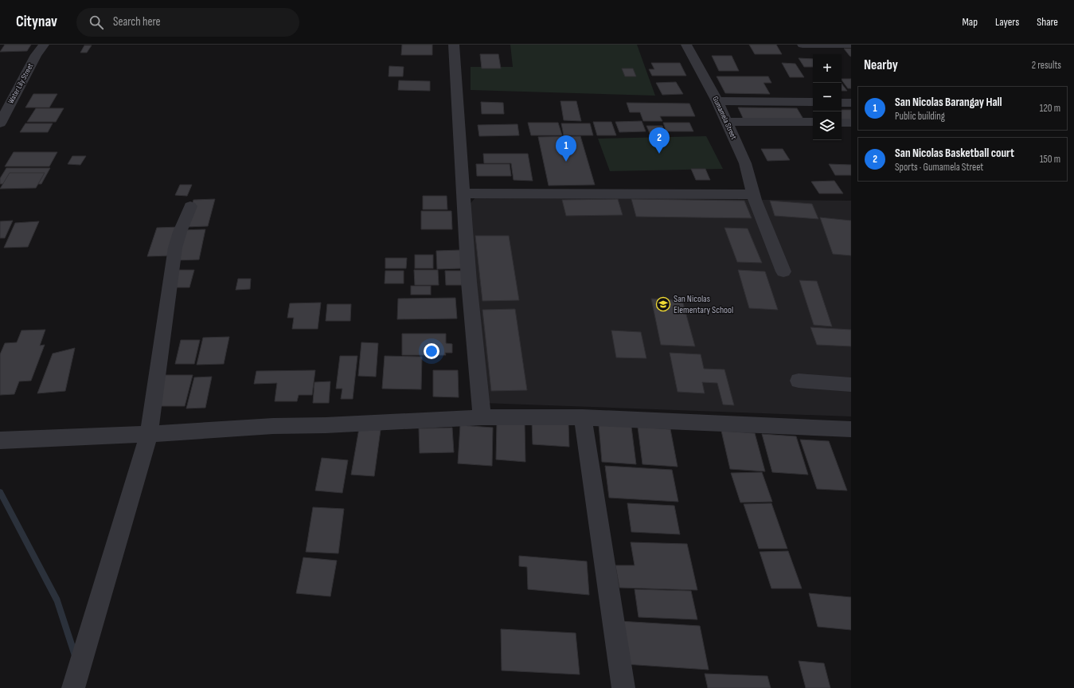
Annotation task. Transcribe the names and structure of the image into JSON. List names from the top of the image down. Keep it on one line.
{"streets":{"street":["Water Lily Street","Gumamela Street"]},"places":{"school or university":["San Nicolas Elementary School"]},"page":{"header":"Citynav","search":"Search here","nav":["Map","Layers","Share"],"heading":["Nearby","2 results"],"map_buttons":["+","−"],"list":[{"mark":"1","name":"San Nicolas Barangay Hall","note":"Public building","value":"120 m"},{"mark":"2","name":"San Nicolas Basketball court","note":"Sports · Gumamela Street","value":"150 m"}],"pins":["2","1"]}}
